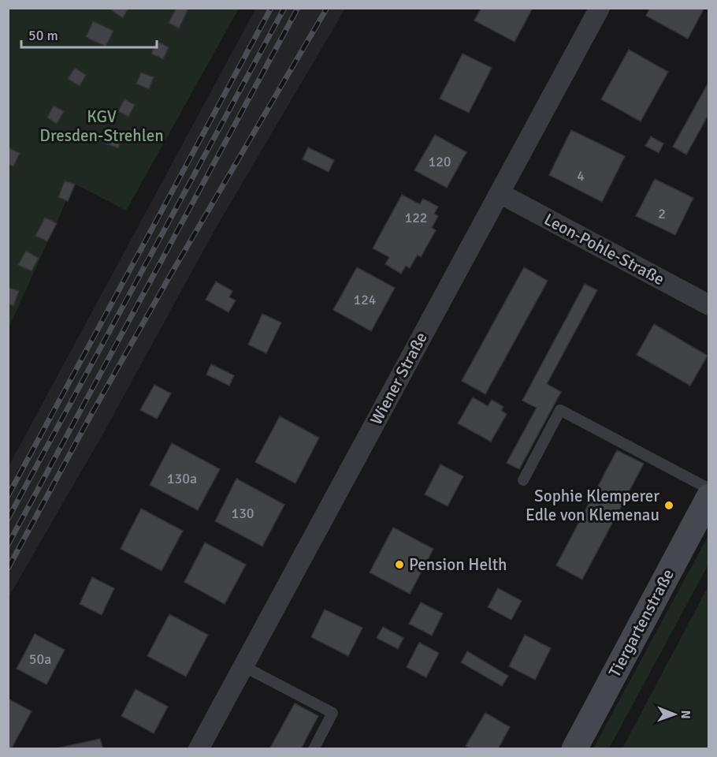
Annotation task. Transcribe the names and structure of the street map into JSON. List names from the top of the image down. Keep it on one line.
{"streets":{"main road":["Tiergartenstraße"],"street":["Leon-Pohle-Straße","Wiener Straße"]},"crossings":[["Leon-Pohle-Straße","Wiener Straße"]],"parks":["KGV Dresden-Strehlen"],"places":["Sophie Klemperer Edle von Klemenau","Pension Helth"],"house_numbers":["120","4","2","122","124","130a","130","50a"],"scale_bar":"50 m","north":"right"}
